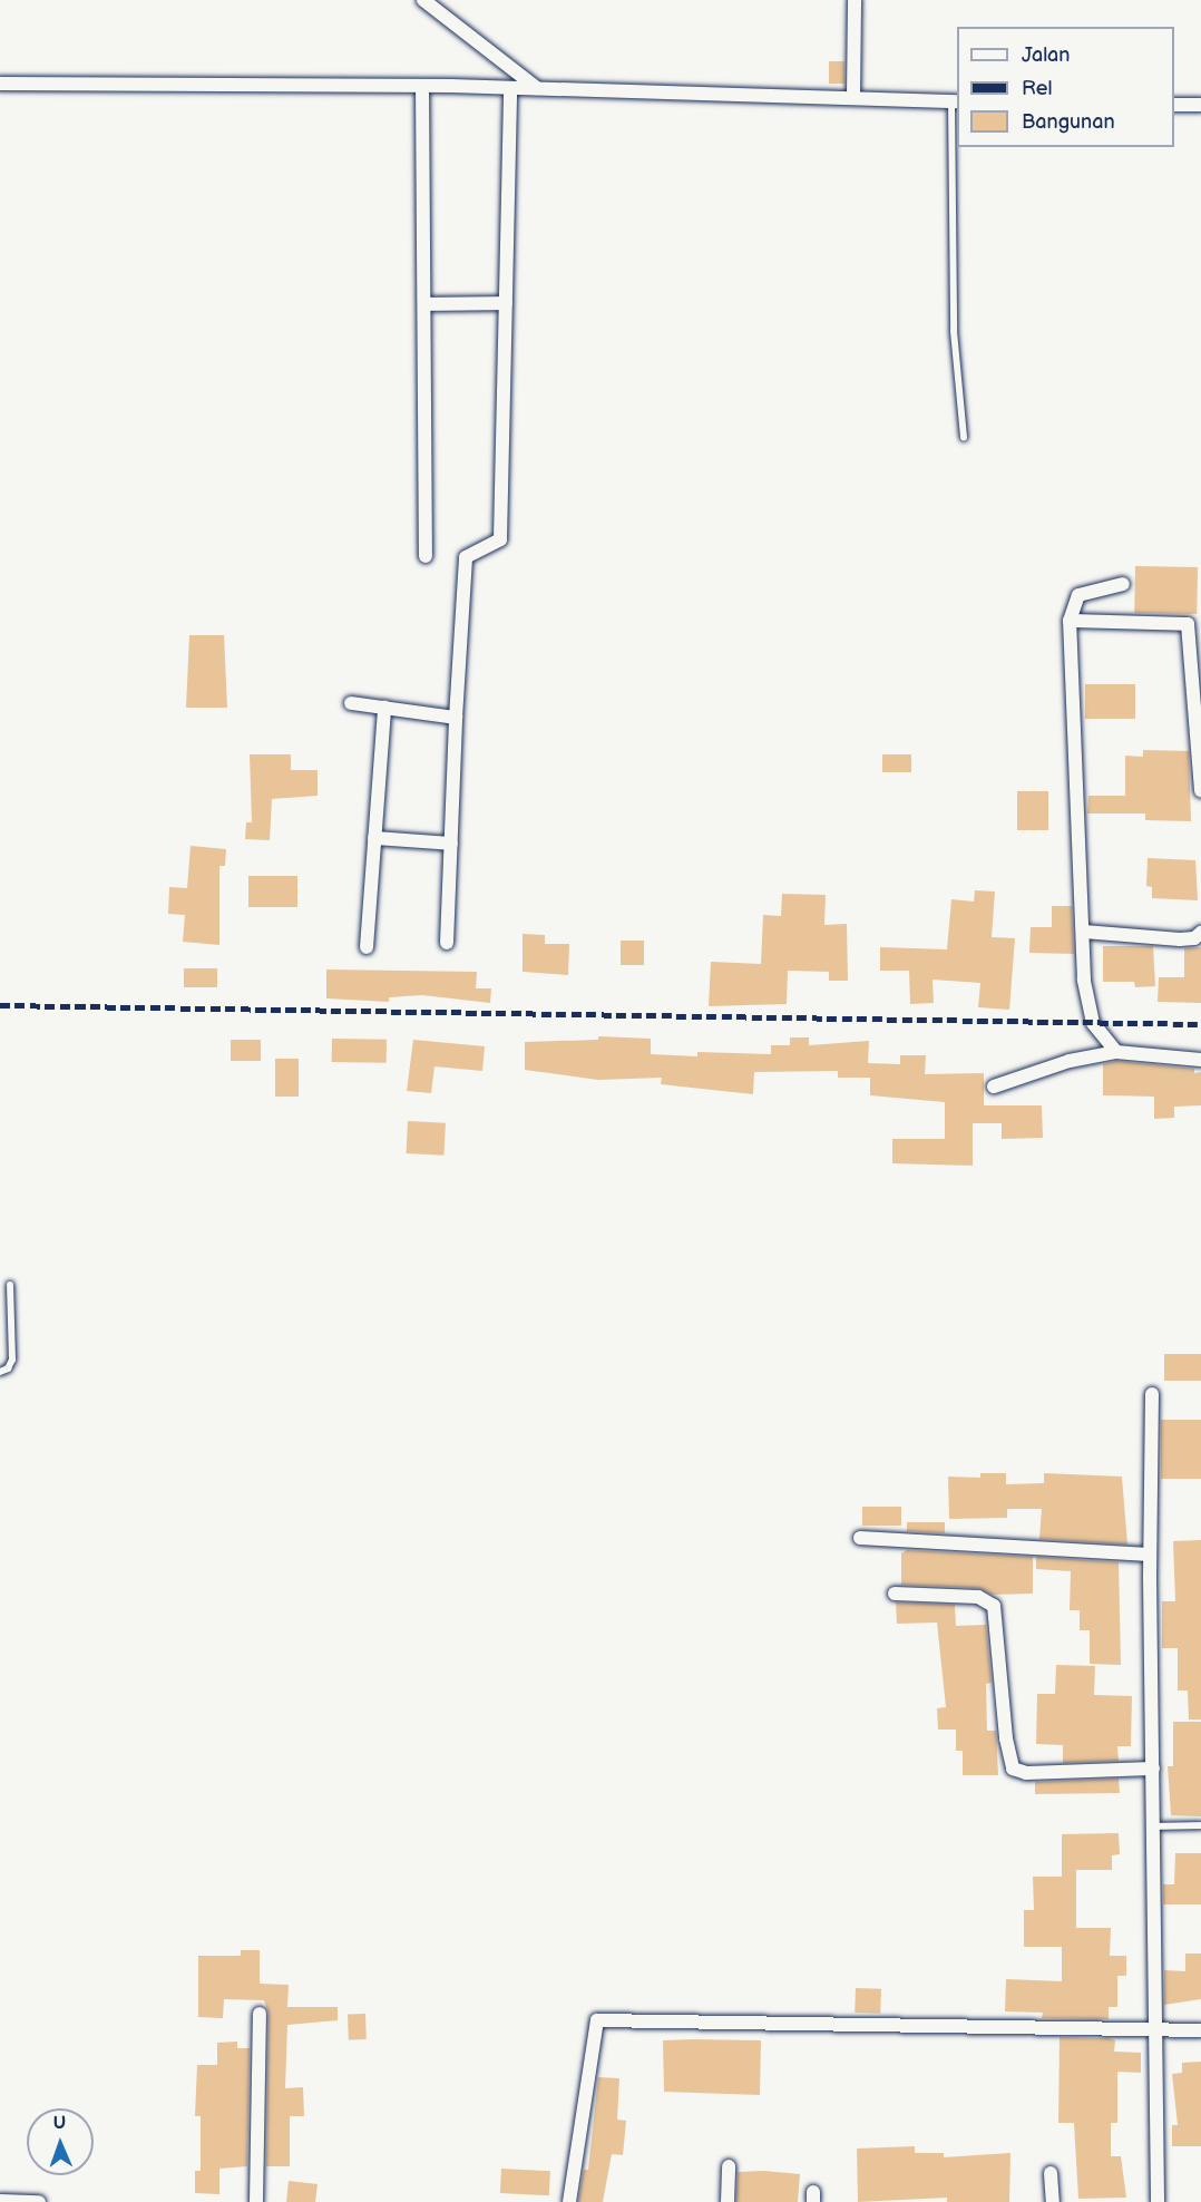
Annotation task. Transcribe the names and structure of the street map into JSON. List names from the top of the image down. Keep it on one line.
{"legend":["Jalan","Rel","Bangunan"],"north":"top"}
